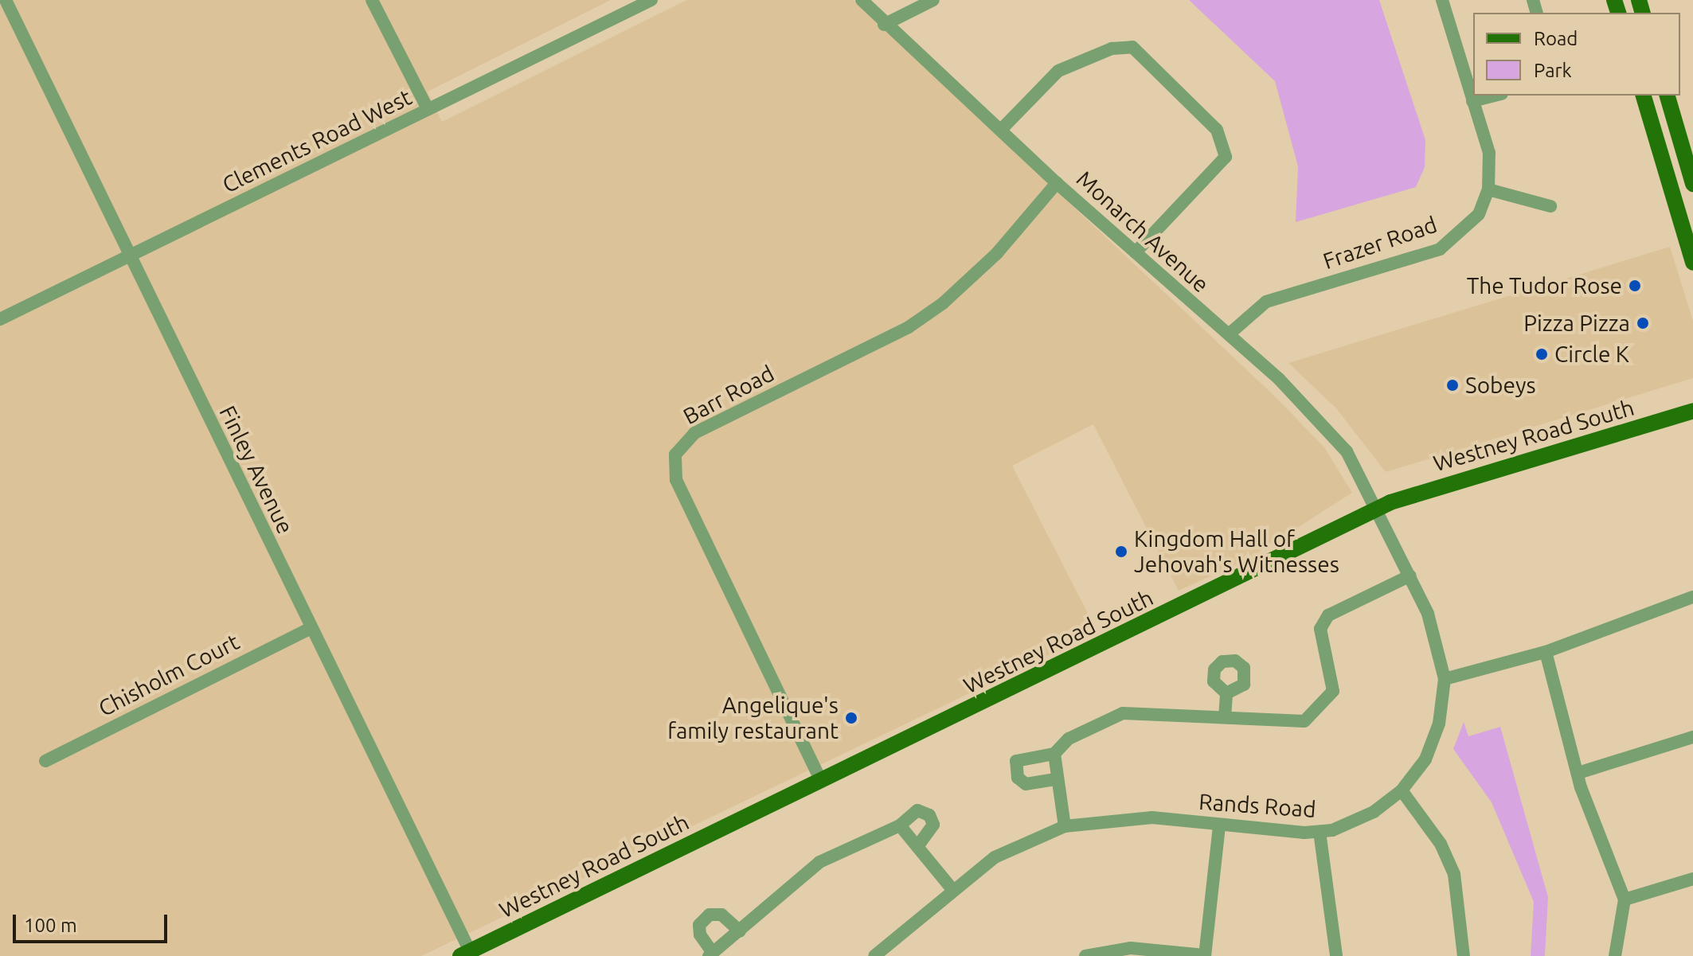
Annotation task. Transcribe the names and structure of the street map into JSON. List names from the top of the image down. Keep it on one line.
{"streets":{"main road":["Westney Road South"],"street":["Clements Road West","Monarch Avenue","Frazer Road","Barr Road","Finley Avenue","Chisholm Court","Rands Road"]},"crossings":[["Clements Road West","Finley Avenue"],["Monarch Avenue","Frazer Road"],["Monarch Avenue","Barr Road"],["Monarch Avenue","Westney Road South"],["Monarch Avenue","Rands Road"],["Barr Road","Westney Road South"],["Westney Road South","Finley Avenue"],["Westney Road South","Rands Road"],["Finley Avenue","Chisholm Court"]],"places":["The Tudor Rose","Pizza Pizza","Circle K","Sobeys","Kingdom Hall of Jehovah's Witnesses","Angelique's family restaurant"],"legend":["Road","Park"],"scale_bar":"100 m"}
